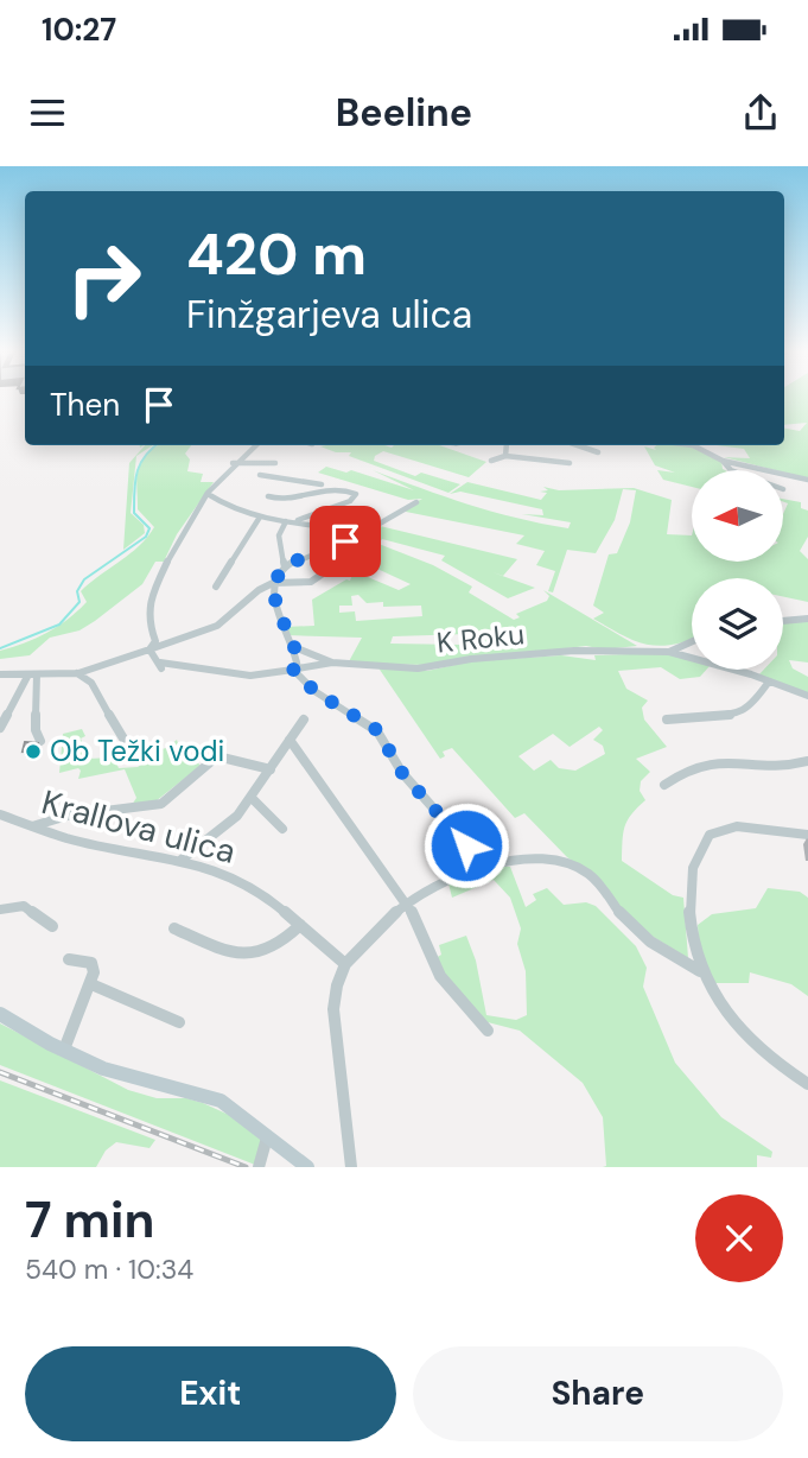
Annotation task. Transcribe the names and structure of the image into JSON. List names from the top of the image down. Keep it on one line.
{"streets":{"street":["K Roku","Krallova ulica"]},"places":["Ob Težki vodi"],"north":"left","page":{"status":"10:27","header":"Beeline","turn":["420 m","Finžgarjeva ulica"],"then":"Then","heading":["7 min","540 m · 10:34"],"buttons":["Exit","Share"]}}
